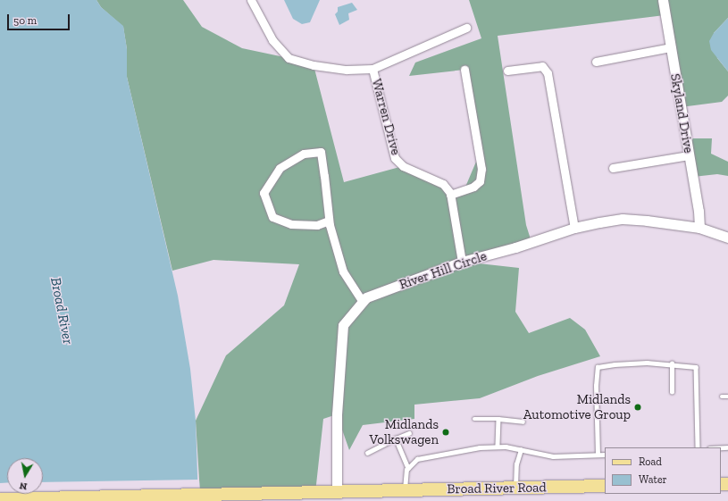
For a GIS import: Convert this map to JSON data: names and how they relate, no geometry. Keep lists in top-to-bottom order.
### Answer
{
  "streets": {
    "main road": ["Broad River Road"],
    "street": ["Skyland Drive", "Warren Drive", "River Hill Circle"]
  },
  "crossings": [
    ["Skyland Drive", "River Hill Circle"],
    ["River Hill Circle", "Broad River Road"]
  ],
  "water": ["Broad River"],
  "places": ["Midlands Automotive Group", "Midlands Volkswagen"],
  "legend": ["Road", "Water"],
  "scale_bar": "50 m",
  "north": "bottom"
}
